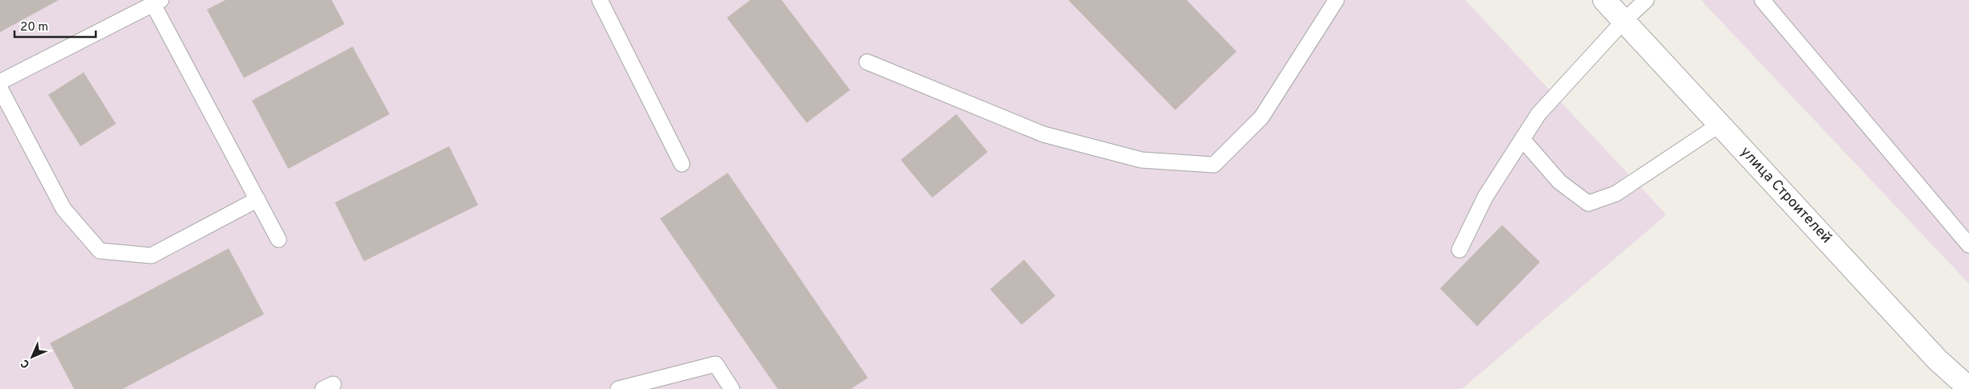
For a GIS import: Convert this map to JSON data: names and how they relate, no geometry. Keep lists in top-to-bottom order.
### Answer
{
  "streets": {
    "street": ["улица Строителей"]
  },
  "scale_bar": "20 m",
  "north": "bottom left"
}
